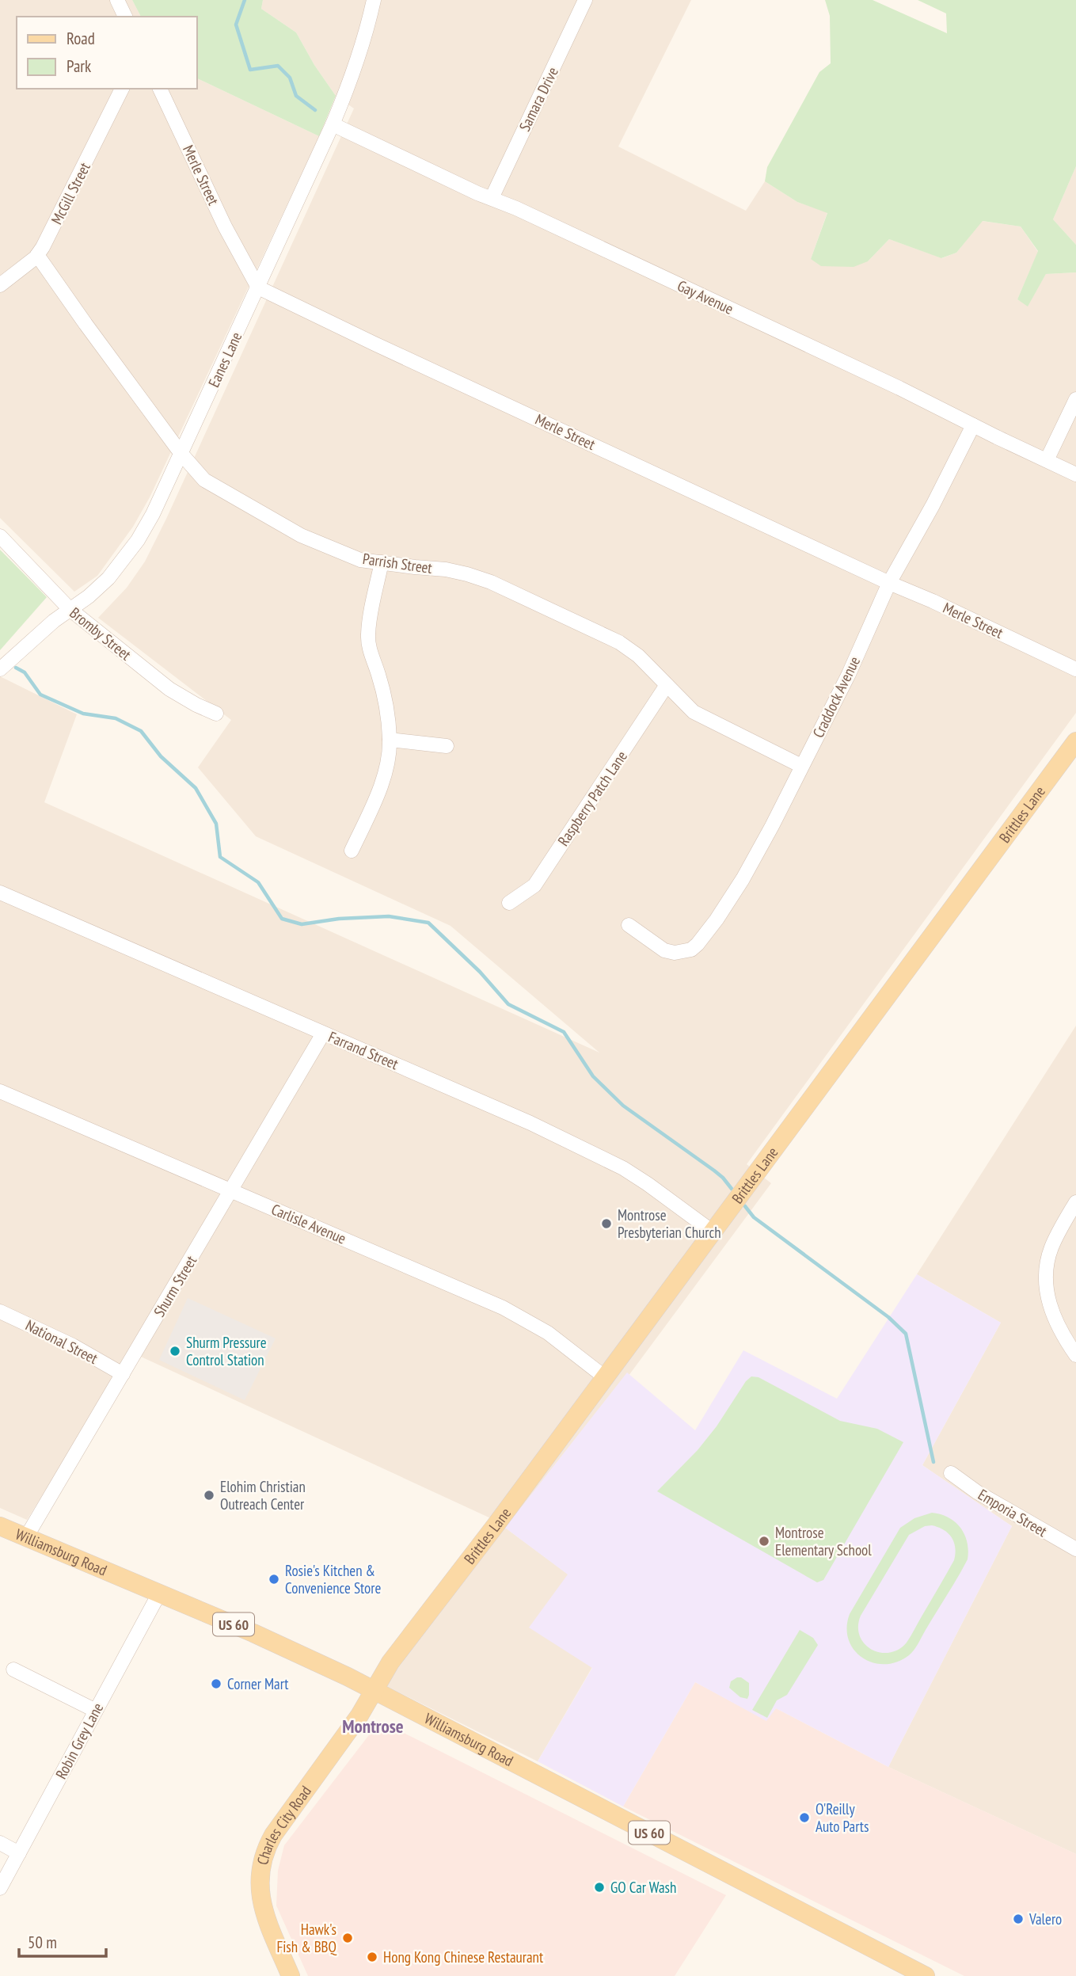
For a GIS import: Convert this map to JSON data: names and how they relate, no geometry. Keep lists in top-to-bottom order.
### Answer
{
  "streets": {
    "main road": [
      "Brittles Lane",
      "Williamsburg Road",
      "US 60",
      "Charles City Road"
    ],
    "street": [
      "Samara Drive",
      "Merle Street",
      "McGill Street",
      "Gay Avenue",
      "Eanes Lane",
      "Parrish Street",
      "Bromby Street",
      "Craddock Avenue",
      "Raspberry Patch Lane",
      "Farrand Street",
      "Carlisle Avenue",
      "Shurm Street",
      "National Street",
      "Emporia Street",
      "Robin Grey Lane"
    ]
  },
  "crossings": [
    ["Samara Drive", "Gay Avenue"],
    ["Merle Street", "Eanes Lane"],
    ["Merle Street", "Craddock Avenue"],
    ["McGill Street", "Parrish Street"],
    ["Gay Avenue", "Eanes Lane"],
    ["Gay Avenue", "Craddock Avenue"],
    ["Eanes Lane", "Parrish Street"],
    ["Eanes Lane", "Bromby Street"],
    ["Parrish Street", "Craddock Avenue"],
    ["Parrish Street", "Raspberry Patch Lane"],
    ["Brittles Lane", "Farrand Street"],
    ["Brittles Lane", "Carlisle Avenue"],
    ["Brittles Lane", "Williamsburg Road"],
    ["Brittles Lane", "Charles City Road"],
    ["Farrand Street", "Shurm Street"],
    ["Carlisle Avenue", "Shurm Street"],
    ["Shurm Street", "National Street"],
    ["Shurm Street", "Williamsburg Road"],
    ["Williamsburg Road", "Robin Grey Lane"],
    ["Williamsburg Road", "Charles City Road"]
  ],
  "districts": ["Montrose"],
  "places": [
    "Montrose Presbyterian Church",
    "Shurm Pressure Control Station",
    "Elohim Christian Outreach Center",
    "Montrose Elementary School",
    "Rosie's Kitchen & Convenience Store",
    "Corner Mart",
    "O'Reilly Auto Parts",
    "GO Car Wash",
    "Valero",
    "Hawk's Fish & BBQ",
    "Hong Kong Chinese Restaurant"
  ],
  "legend": ["Road", "Park"],
  "scale_bar": "50 m"
}
